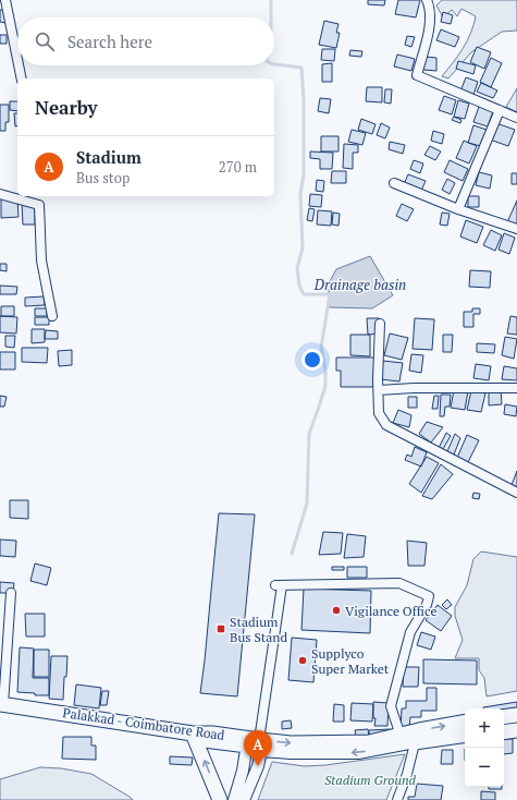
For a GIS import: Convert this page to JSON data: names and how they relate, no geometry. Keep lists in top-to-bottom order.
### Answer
{
  "streets": {
    "main road": ["Palakkad - Coimbatore Road"]
  },
  "one_way": ["Palakkad - Coimbatore Road"],
  "water": ["Drainage basin"],
  "parks": ["Stadium Ground"],
  "places": {
    "other": ["Vigilance Office", "Supplyco Super Market"],
    "transit": ["Stadium Bus Stand"]
  },
  "page": {
    "search": "Search here",
    "heading": "Nearby",
    "list": [
      {
        "mark": "A",
        "name": "Stadium",
        "note": "Bus stop",
        "value": "270 m"
      }
    ],
    "map_buttons": ["+", "−"],
    "pins": "A"
  }
}
